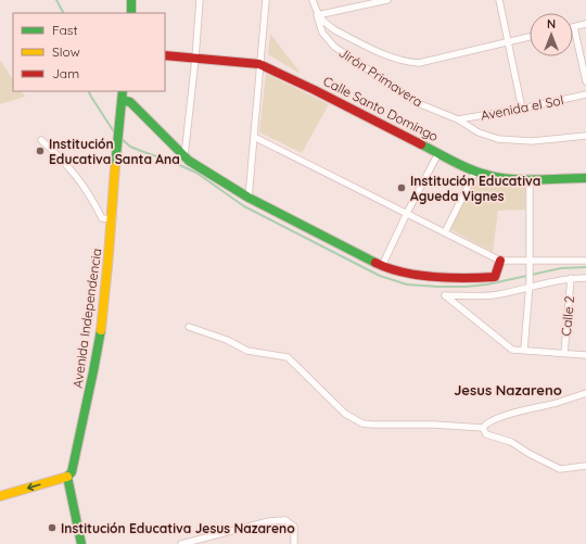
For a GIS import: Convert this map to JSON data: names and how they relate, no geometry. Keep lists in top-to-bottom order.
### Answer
{
  "streets": {
    "street": [
      "Jirón Primavera",
      "Avenida el Sol",
      "Calle Santo Domingo",
      "Calle 2",
      "Avenida Independencia"
    ]
  },
  "crossings": [
    ["Jirón Primavera", "Avenida el Sol"]
  ],
  "districts": ["Jesus Nazareno"],
  "places": ["Institución Educativa Santa Ana", "Institución Educativa Agueda Vignes", "Institución Educativa Jesus Nazareno"],
  "legend": ["Fast", "Slow", "Jam"],
  "north": "top"
}
